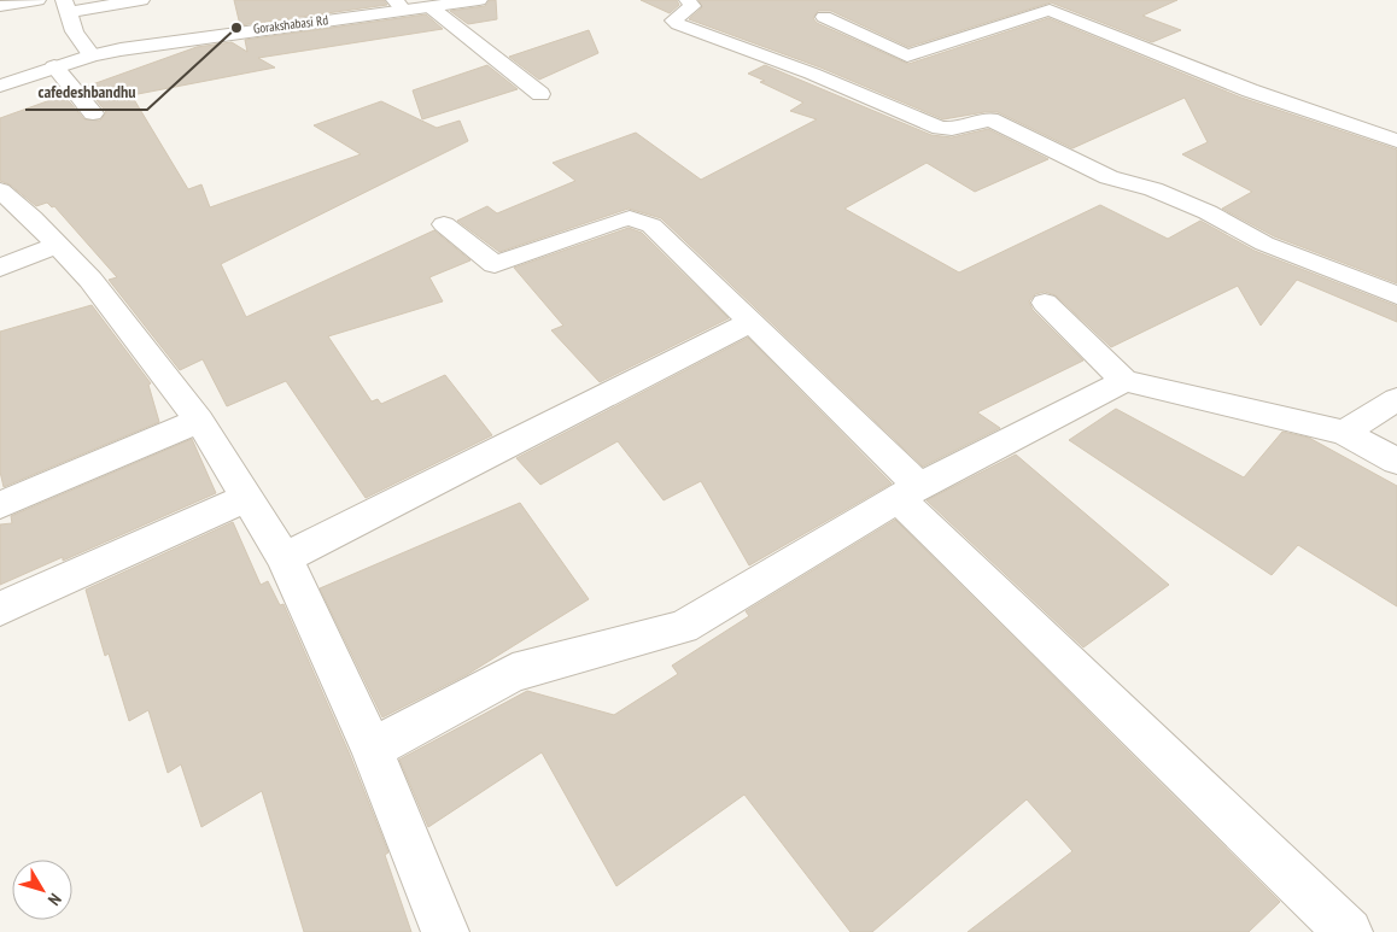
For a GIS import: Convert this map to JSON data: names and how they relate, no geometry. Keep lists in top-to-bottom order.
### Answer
{
  "streets": {
    "street": ["Gorakshabasi Rd"]
  },
  "places": ["cafedeshbandhu"],
  "north": "bottom right"
}
